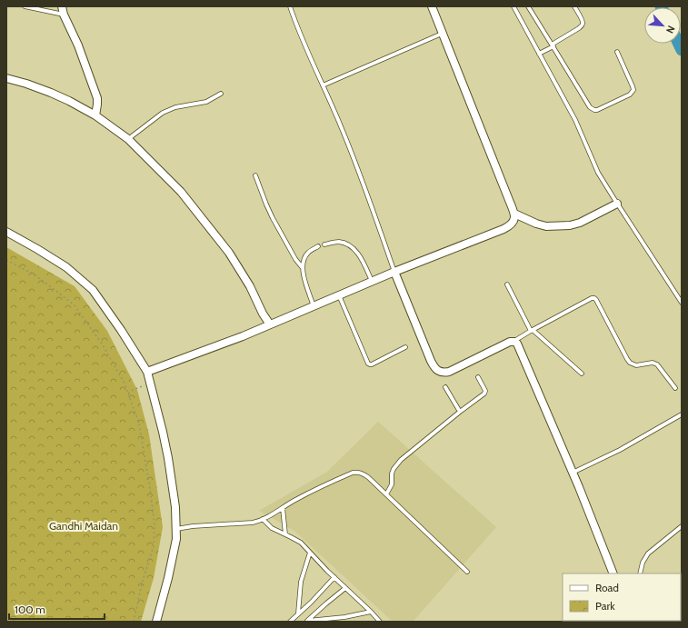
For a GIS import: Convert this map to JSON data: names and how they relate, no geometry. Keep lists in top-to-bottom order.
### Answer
{
  "parks": ["Gandhi Maidan"],
  "legend": ["Road", "Park"],
  "scale_bar": "100 m",
  "north": "bottom right"
}
